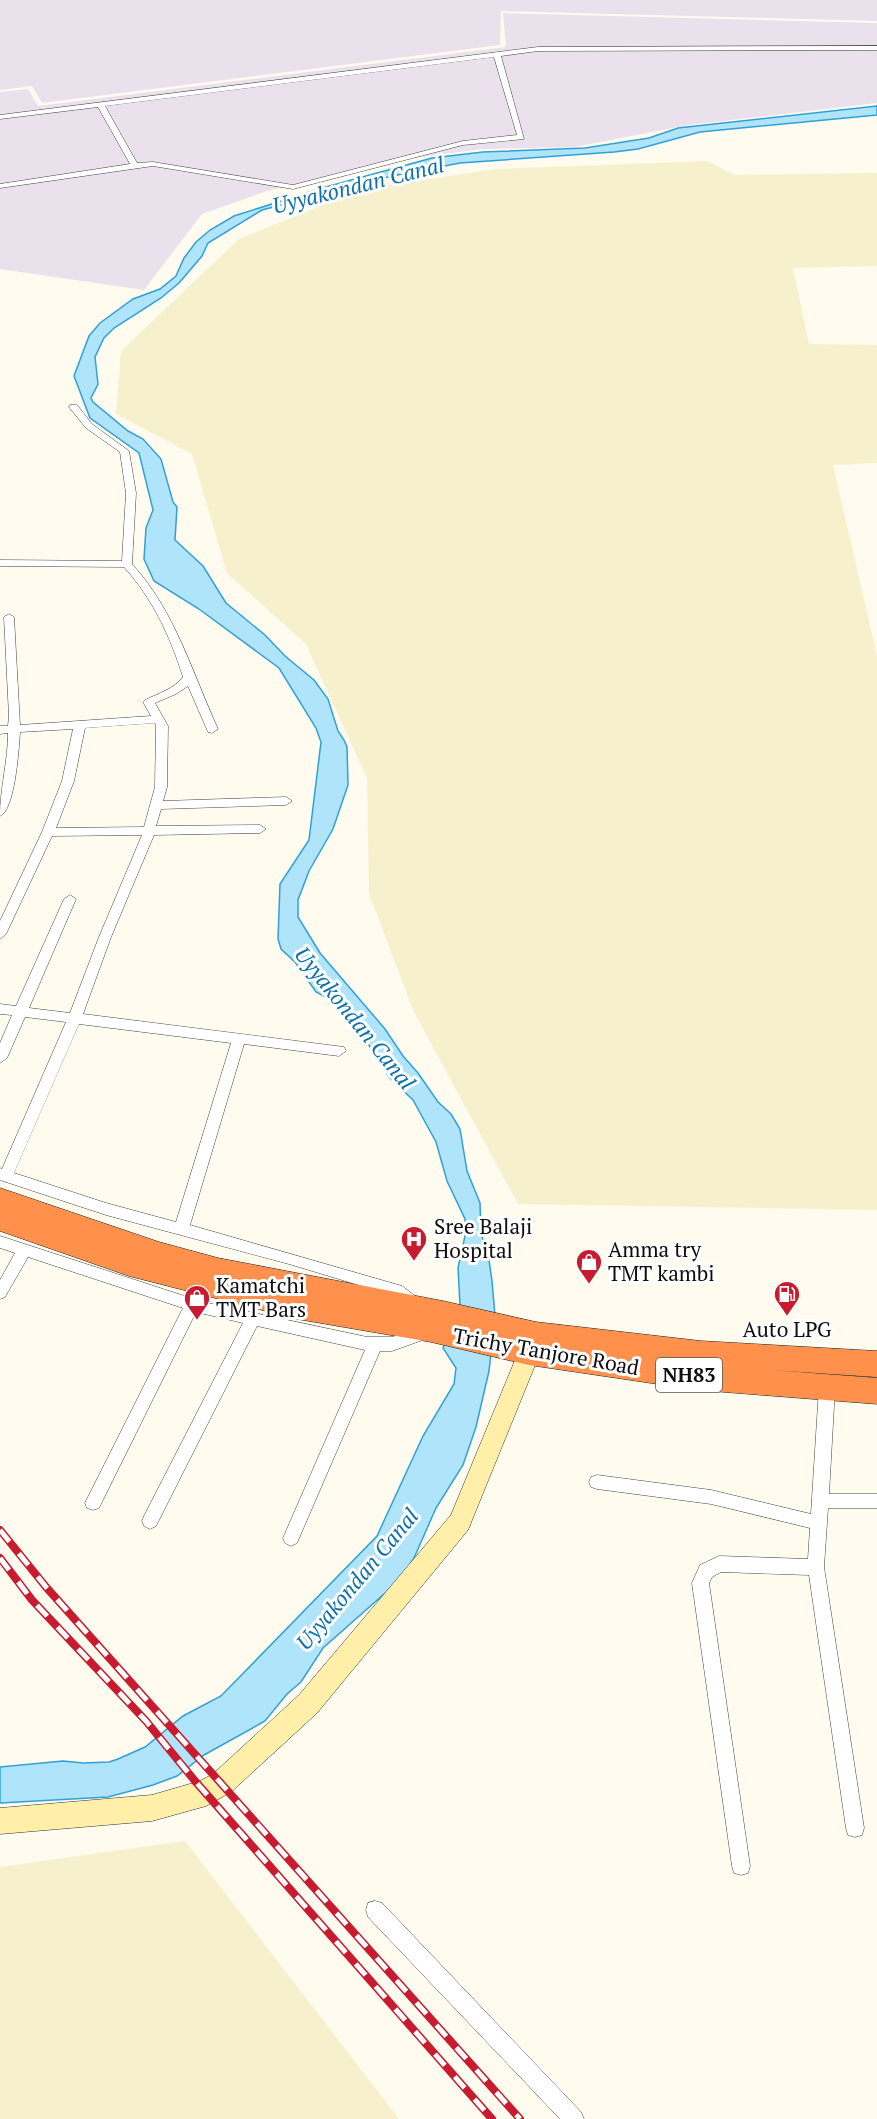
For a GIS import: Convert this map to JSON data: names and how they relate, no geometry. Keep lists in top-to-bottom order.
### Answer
{
  "streets": {
    "highway": ["Trichy Tanjore Road", "NH83"]
  },
  "crossings": [
    ["Trichy Tanjore Road", "NH83"]
  ],
  "water": ["Uyyakondan Canal"],
  "places": {
    "hospital": ["Sree Balaji Hospital"],
    "shop": ["Amma try TMT kambi", "Kamatchi TMT Bars"],
    "fuel station": ["Auto LPG"]
  }
}
